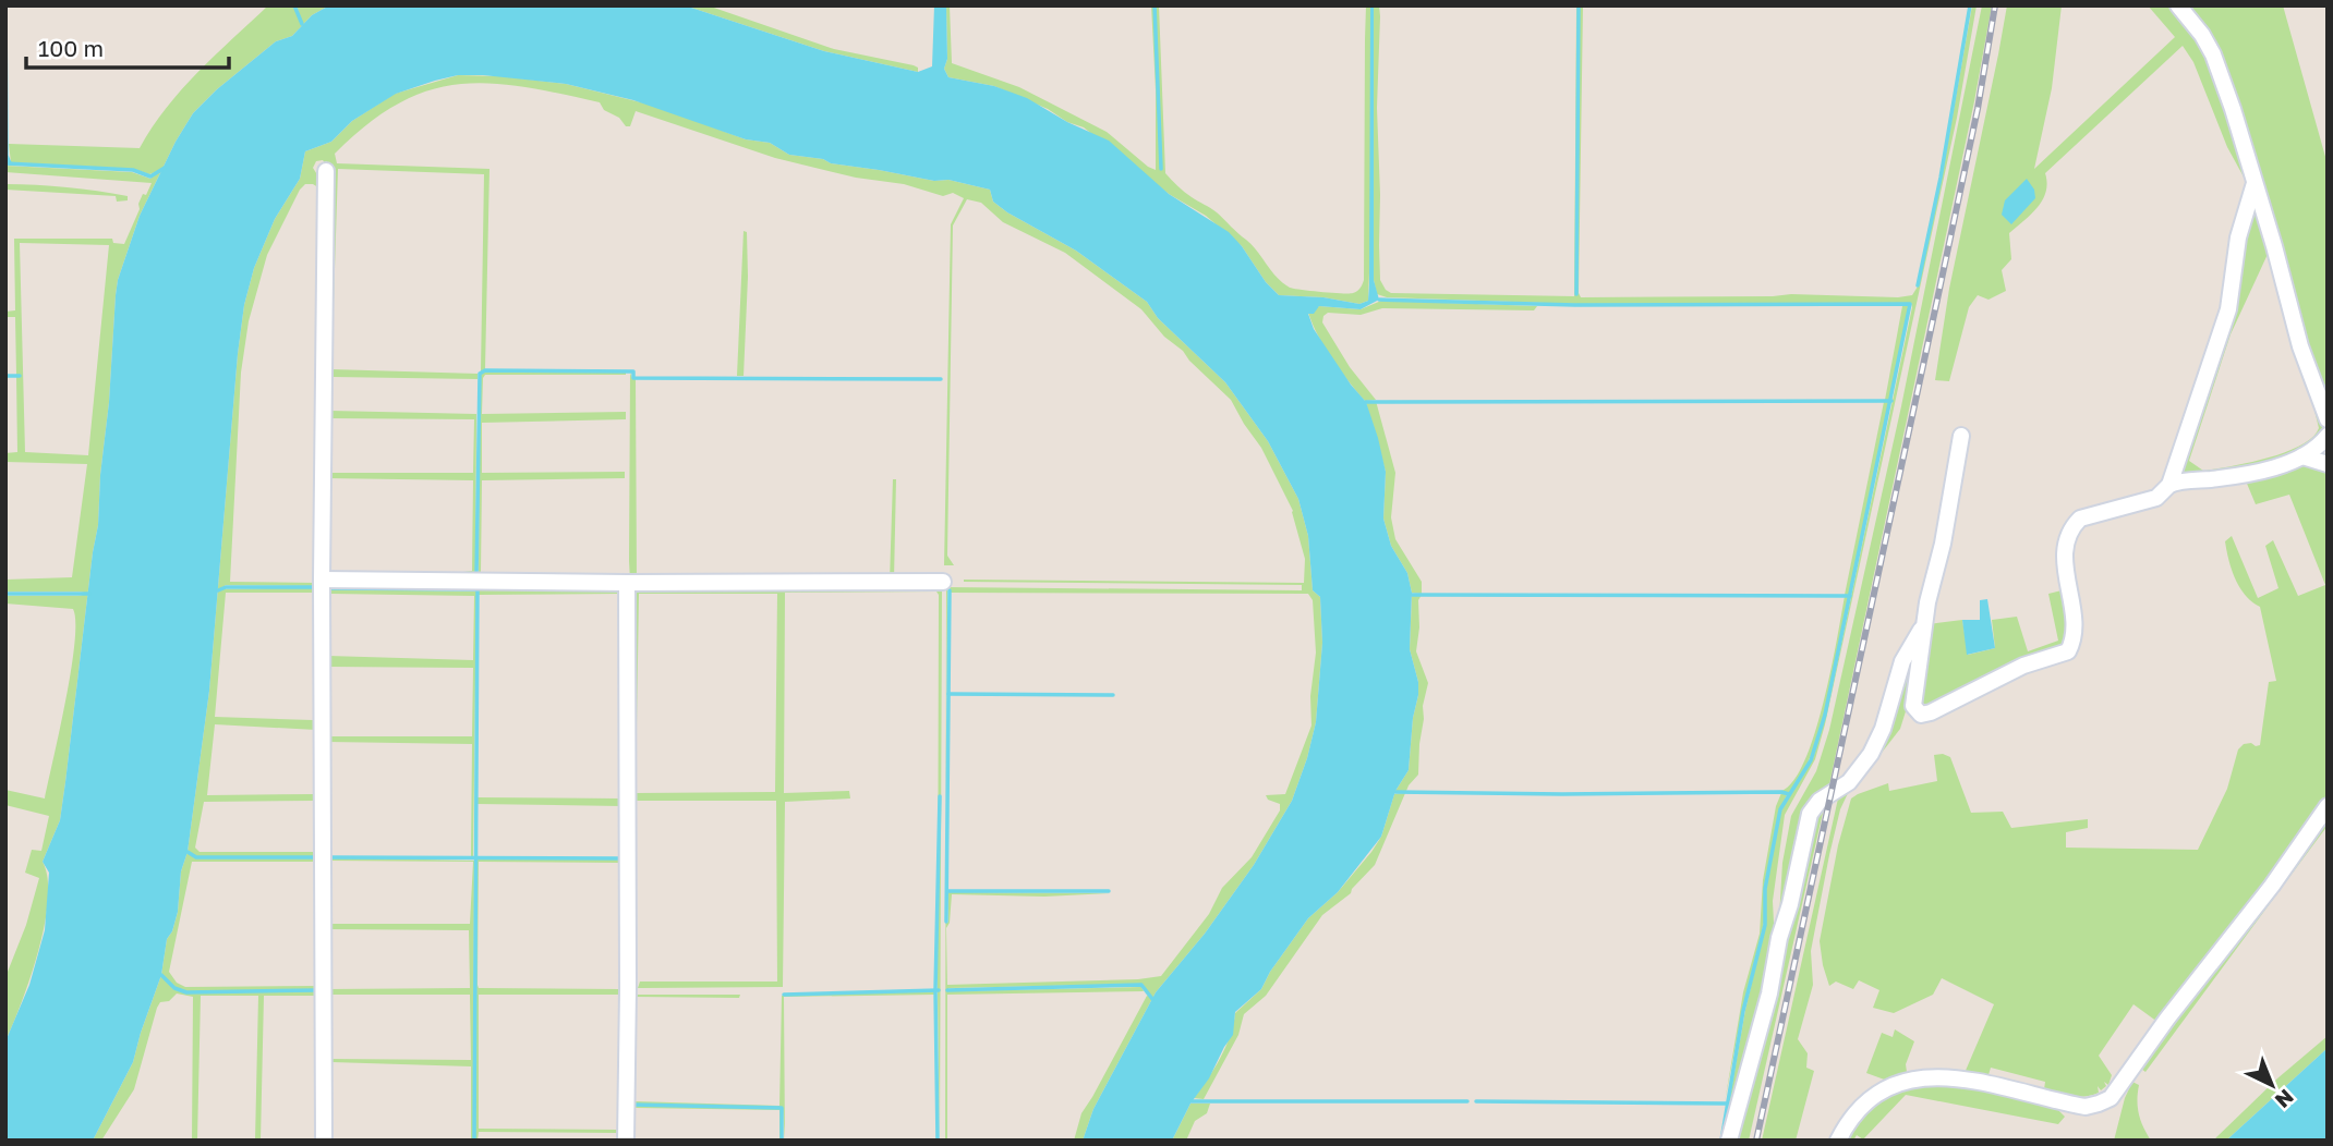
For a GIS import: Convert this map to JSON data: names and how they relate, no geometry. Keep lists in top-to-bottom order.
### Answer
{
  "scale_bar": "100 m",
  "north": "bottom right"
}
